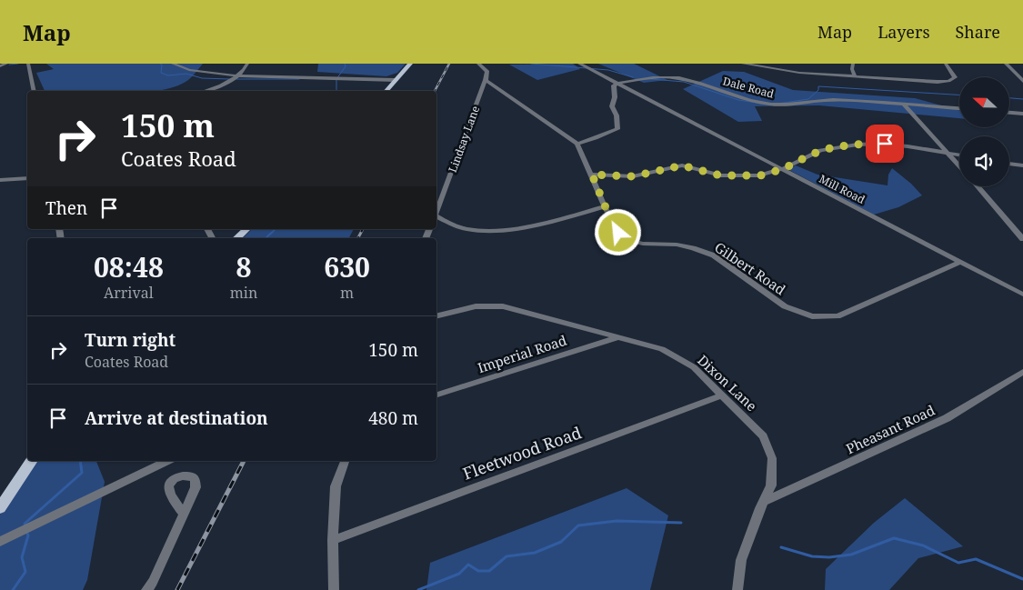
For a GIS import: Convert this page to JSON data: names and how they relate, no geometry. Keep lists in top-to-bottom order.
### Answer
{
  "streets": {
    "street": [
      "Dale Road",
      "Lindsay Lane",
      "Mill Road",
      "Gilbert Road",
      "Imperial Road",
      "Dixon Lane",
      "Pheasant Road",
      "Fleetwood Road"
    ]
  },
  "crossings": [
    ["Dale Road", "Mill Road"],
    ["Mill Road", "Gilbert Road"],
    ["Imperial Road", "Dixon Lane"],
    ["Dixon Lane", "Pheasant Road"],
    ["Dixon Lane", "Fleetwood Road"]
  ],
  "north": "left",
  "page": {
    "header": "Map",
    "nav": ["Map", "Layers", "Share"],
    "turn": ["150 m", "Coates Road"],
    "then": "Then",
    "eta": [
      "08:48",
      "Arrival",
      "8",
      "min",
      "630",
      "m"
    ],
    "list": [
      {
        "name": "Turn right",
        "note": "Coates Road",
        "value": "150 m"
      },
      {
        "name": "Arrive at destination",
        "value": "480 m"
      }
    ]
  }
}
